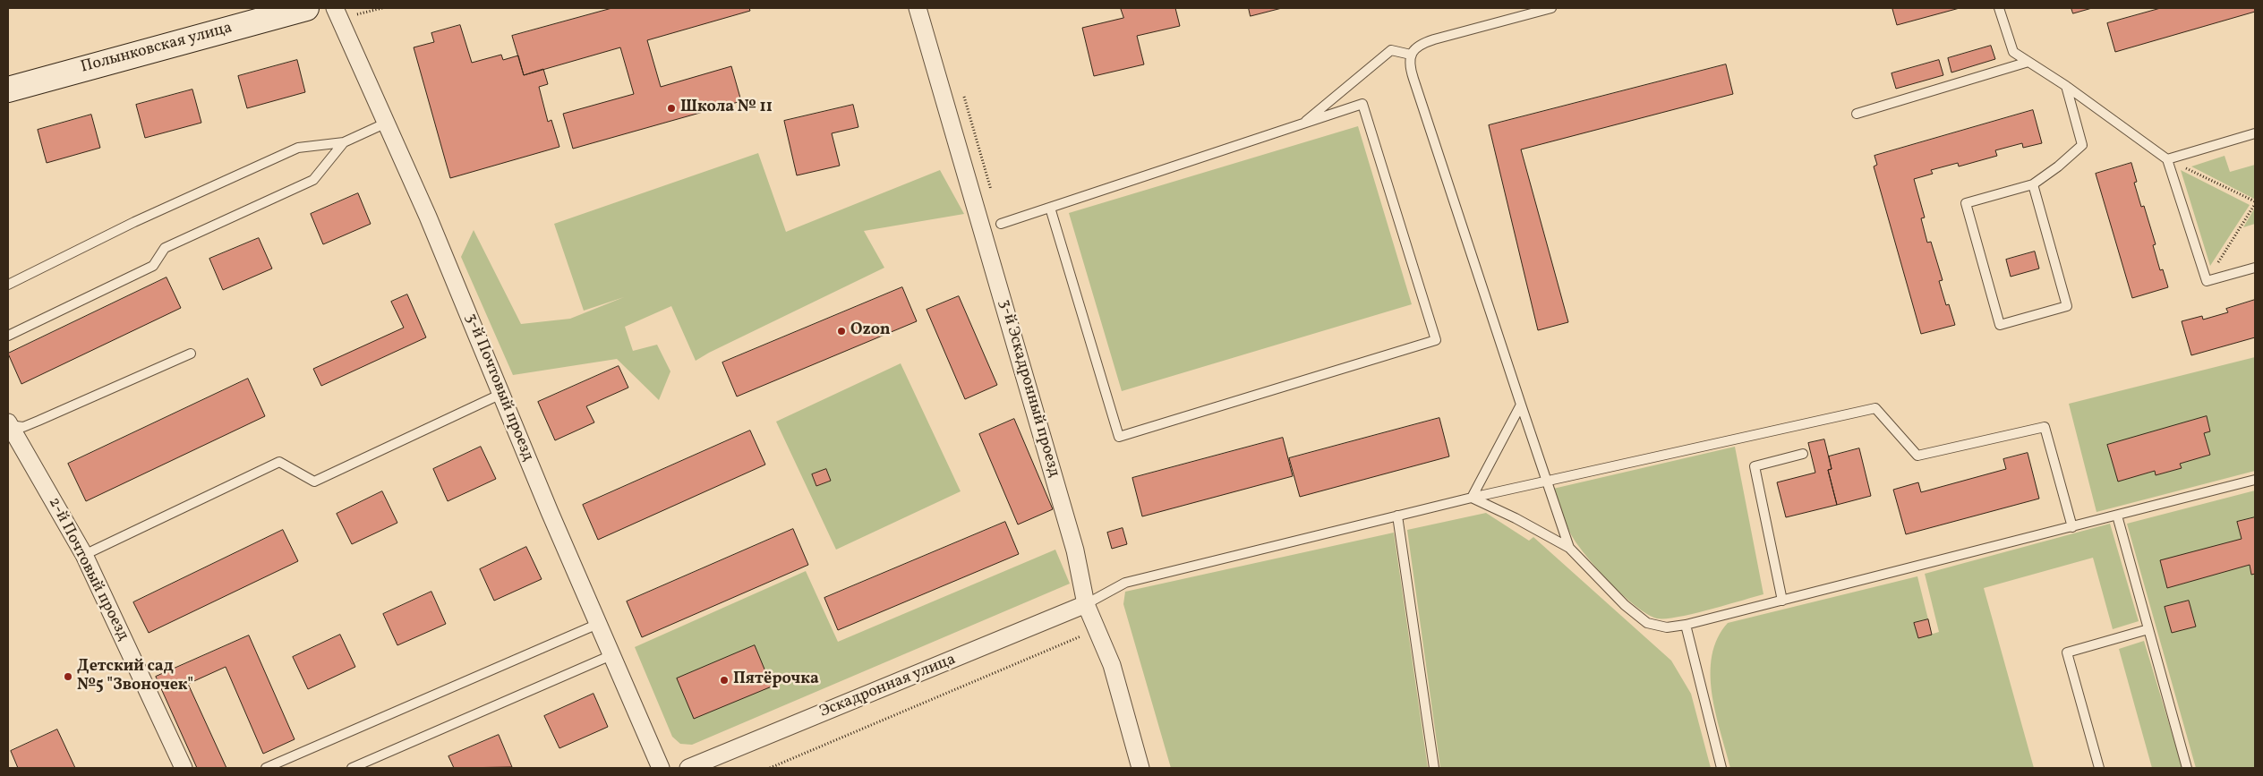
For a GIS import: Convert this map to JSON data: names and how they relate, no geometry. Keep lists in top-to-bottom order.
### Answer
{
  "streets": {
    "street": [
      "Полынковская улица",
      "3-й Почтовый проезд",
      "3-й Эскадронный проезд",
      "2-й Почтовый проезд",
      "Эскадронная улица"
    ]
  },
  "crossings": [
    ["3-й Эскадронный проезд", "Эскадронная улица"]
  ],
  "places": [
    "Школа № 11",
    "Ozon",
    "Детский сад №5 \"Звоночек\"",
    "Пятёрочка"
  ]
}
